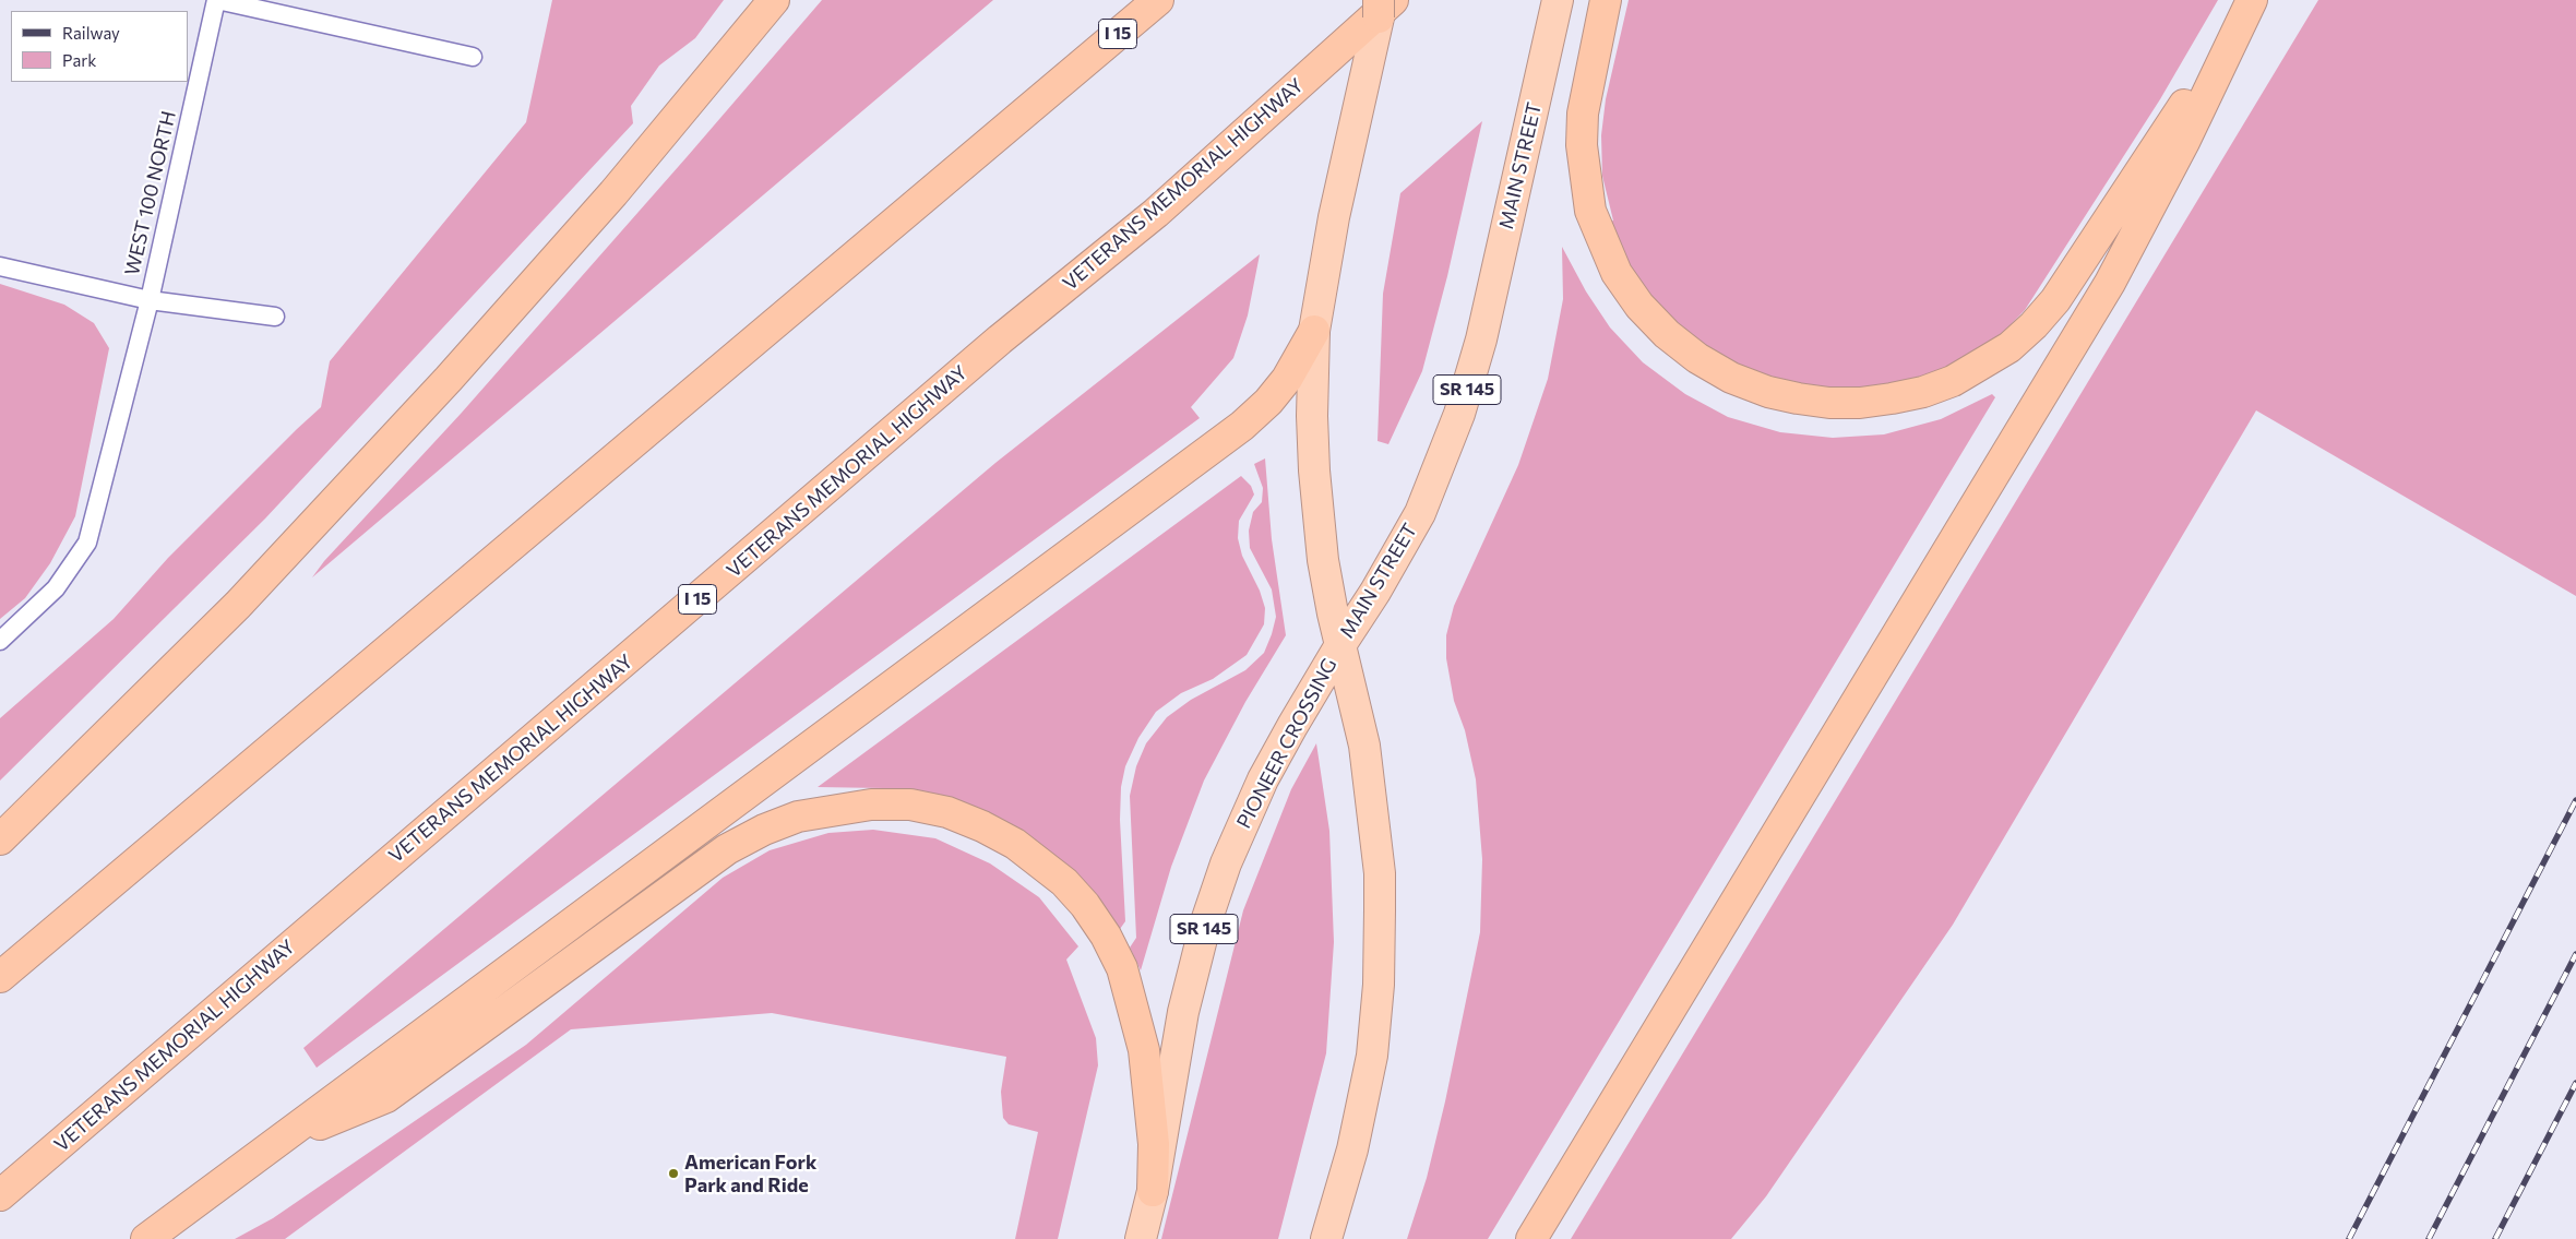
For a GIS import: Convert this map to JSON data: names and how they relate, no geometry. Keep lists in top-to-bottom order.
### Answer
{
  "streets": {
    "highway": [
      "I 15",
      "MAIN STREET",
      "VETERANS MEMORIAL HIGHWAY",
      "SR 145",
      "PIONEER CROSSING"
    ],
    "lane": ["WEST 100 NORTH"]
  },
  "crossings": [
    ["MAIN STREET", "VETERANS MEMORIAL HIGHWAY"],
    ["MAIN STREET", "PIONEER CROSSING"]
  ],
  "places": ["American Fork Park and Ride"],
  "legend": ["Railway", "Park"]
}
